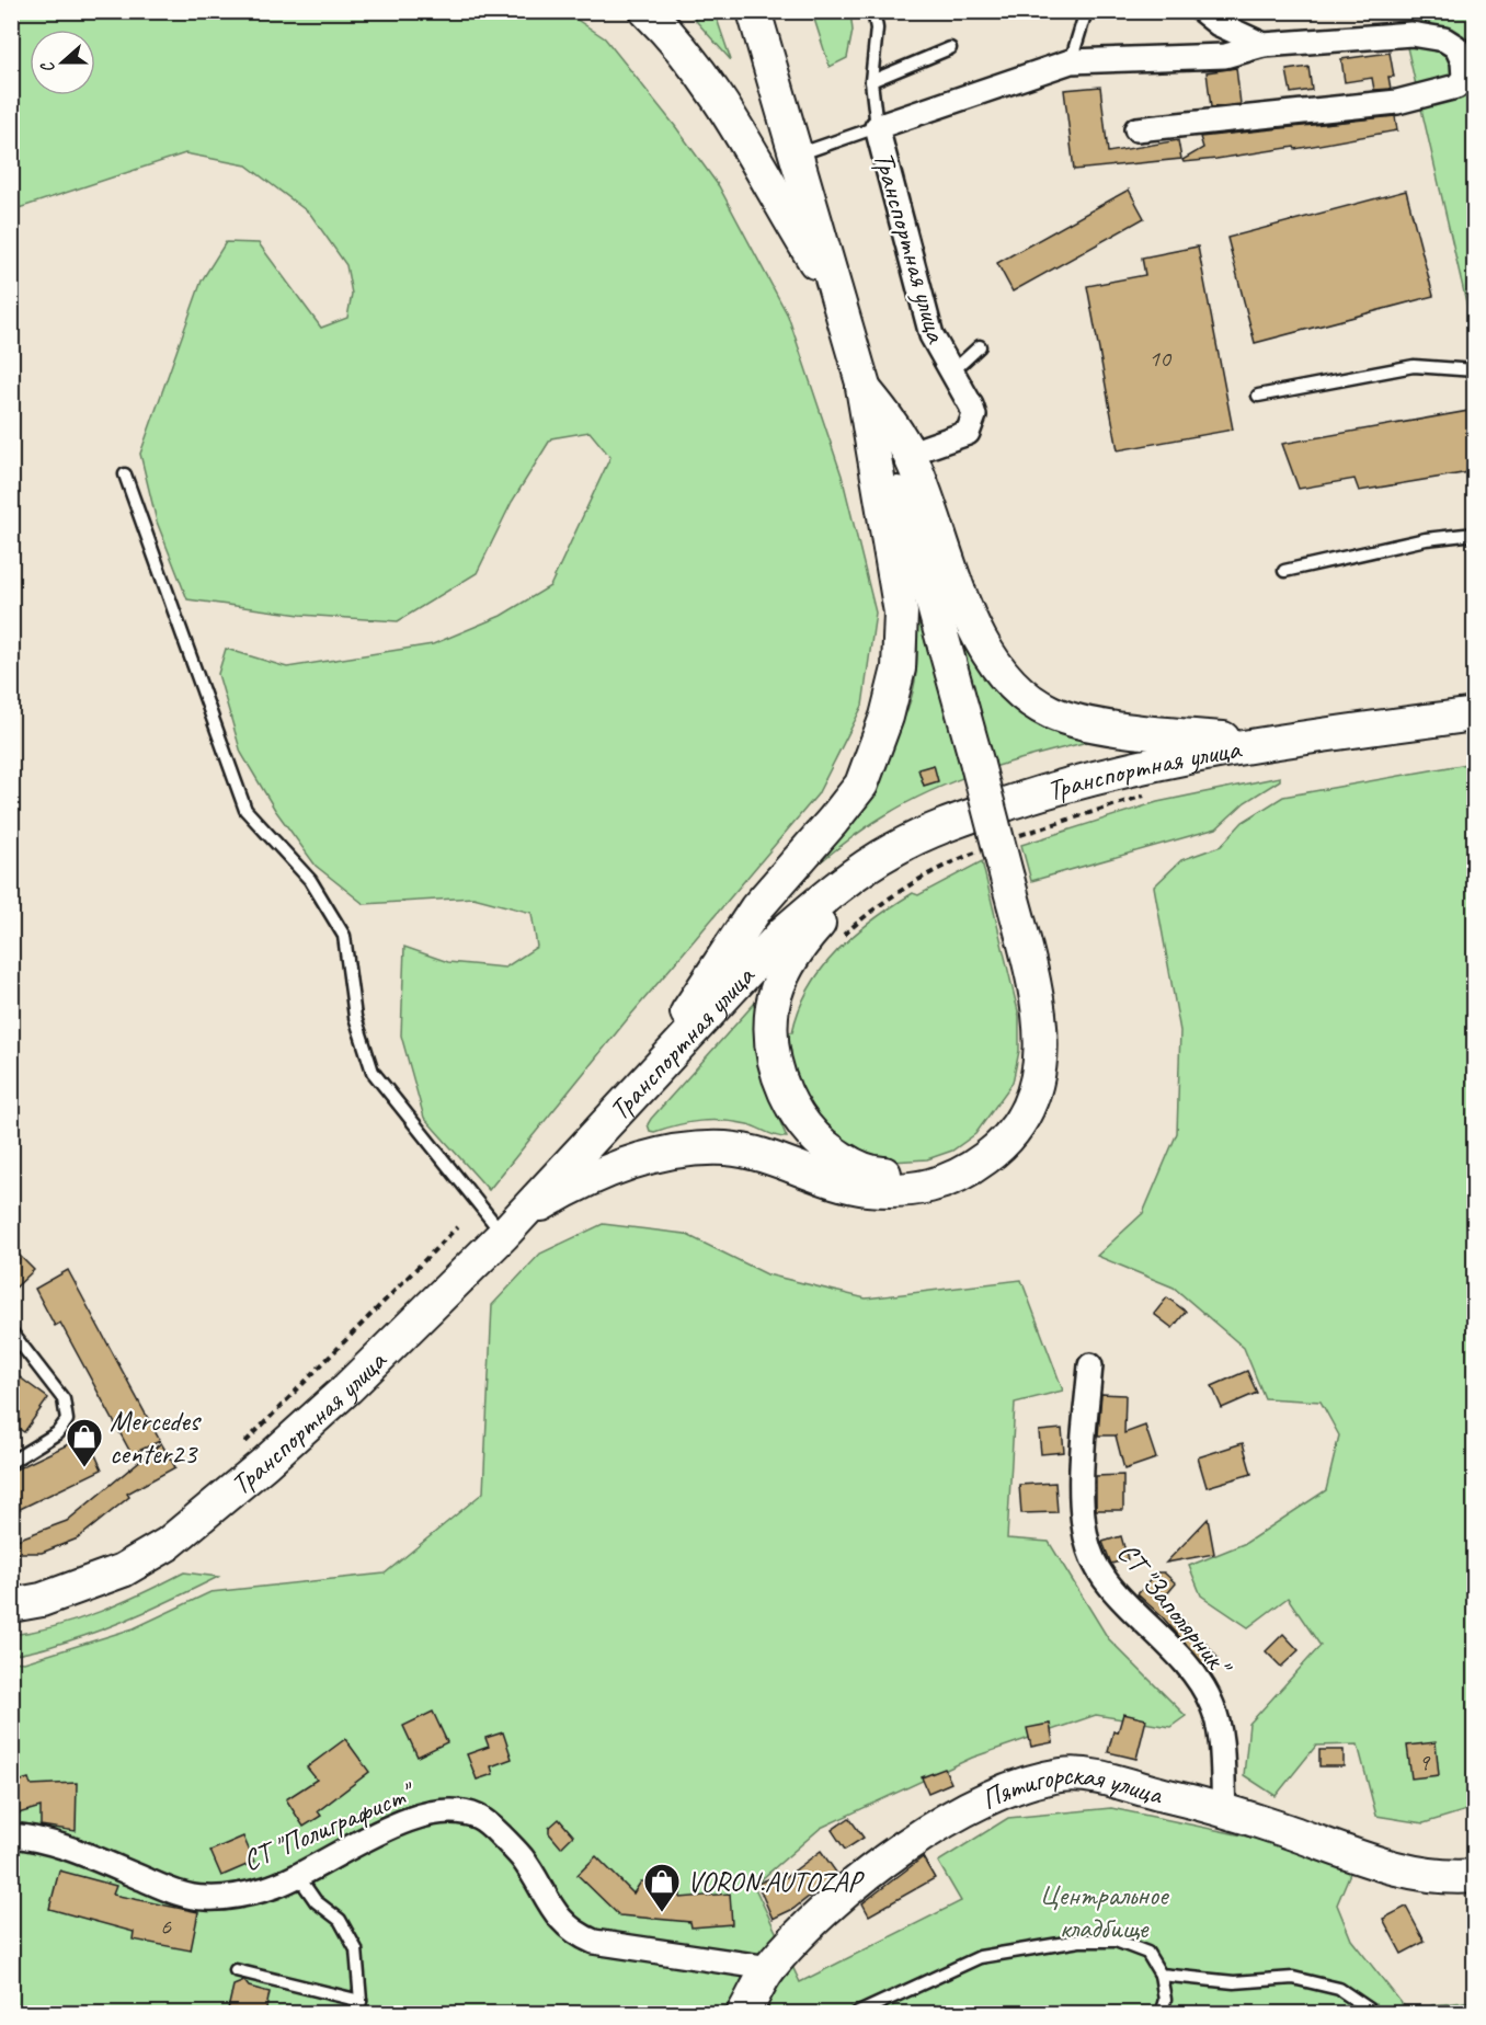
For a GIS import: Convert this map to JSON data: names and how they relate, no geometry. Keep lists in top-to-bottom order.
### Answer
{
  "streets": {
    "main road": ["Транспортная улица", "Пятигорская улица"],
    "street": ["СТ \"Заполярник\"", "СТ \"Полиграфист\""]
  },
  "crossings": [
    ["СТ \"Заполярник\"", "Пятигорская улица"],
    ["Пятигорская улица", "СТ \"Полиграфист\""]
  ],
  "parks": ["Центральное кладбище"],
  "places": {
    "shop": ["Mercedes center23", "VORON.AUTOZAP"]
  },
  "house_numbers": ["10", "9", "6"],
  "north": "left"
}
